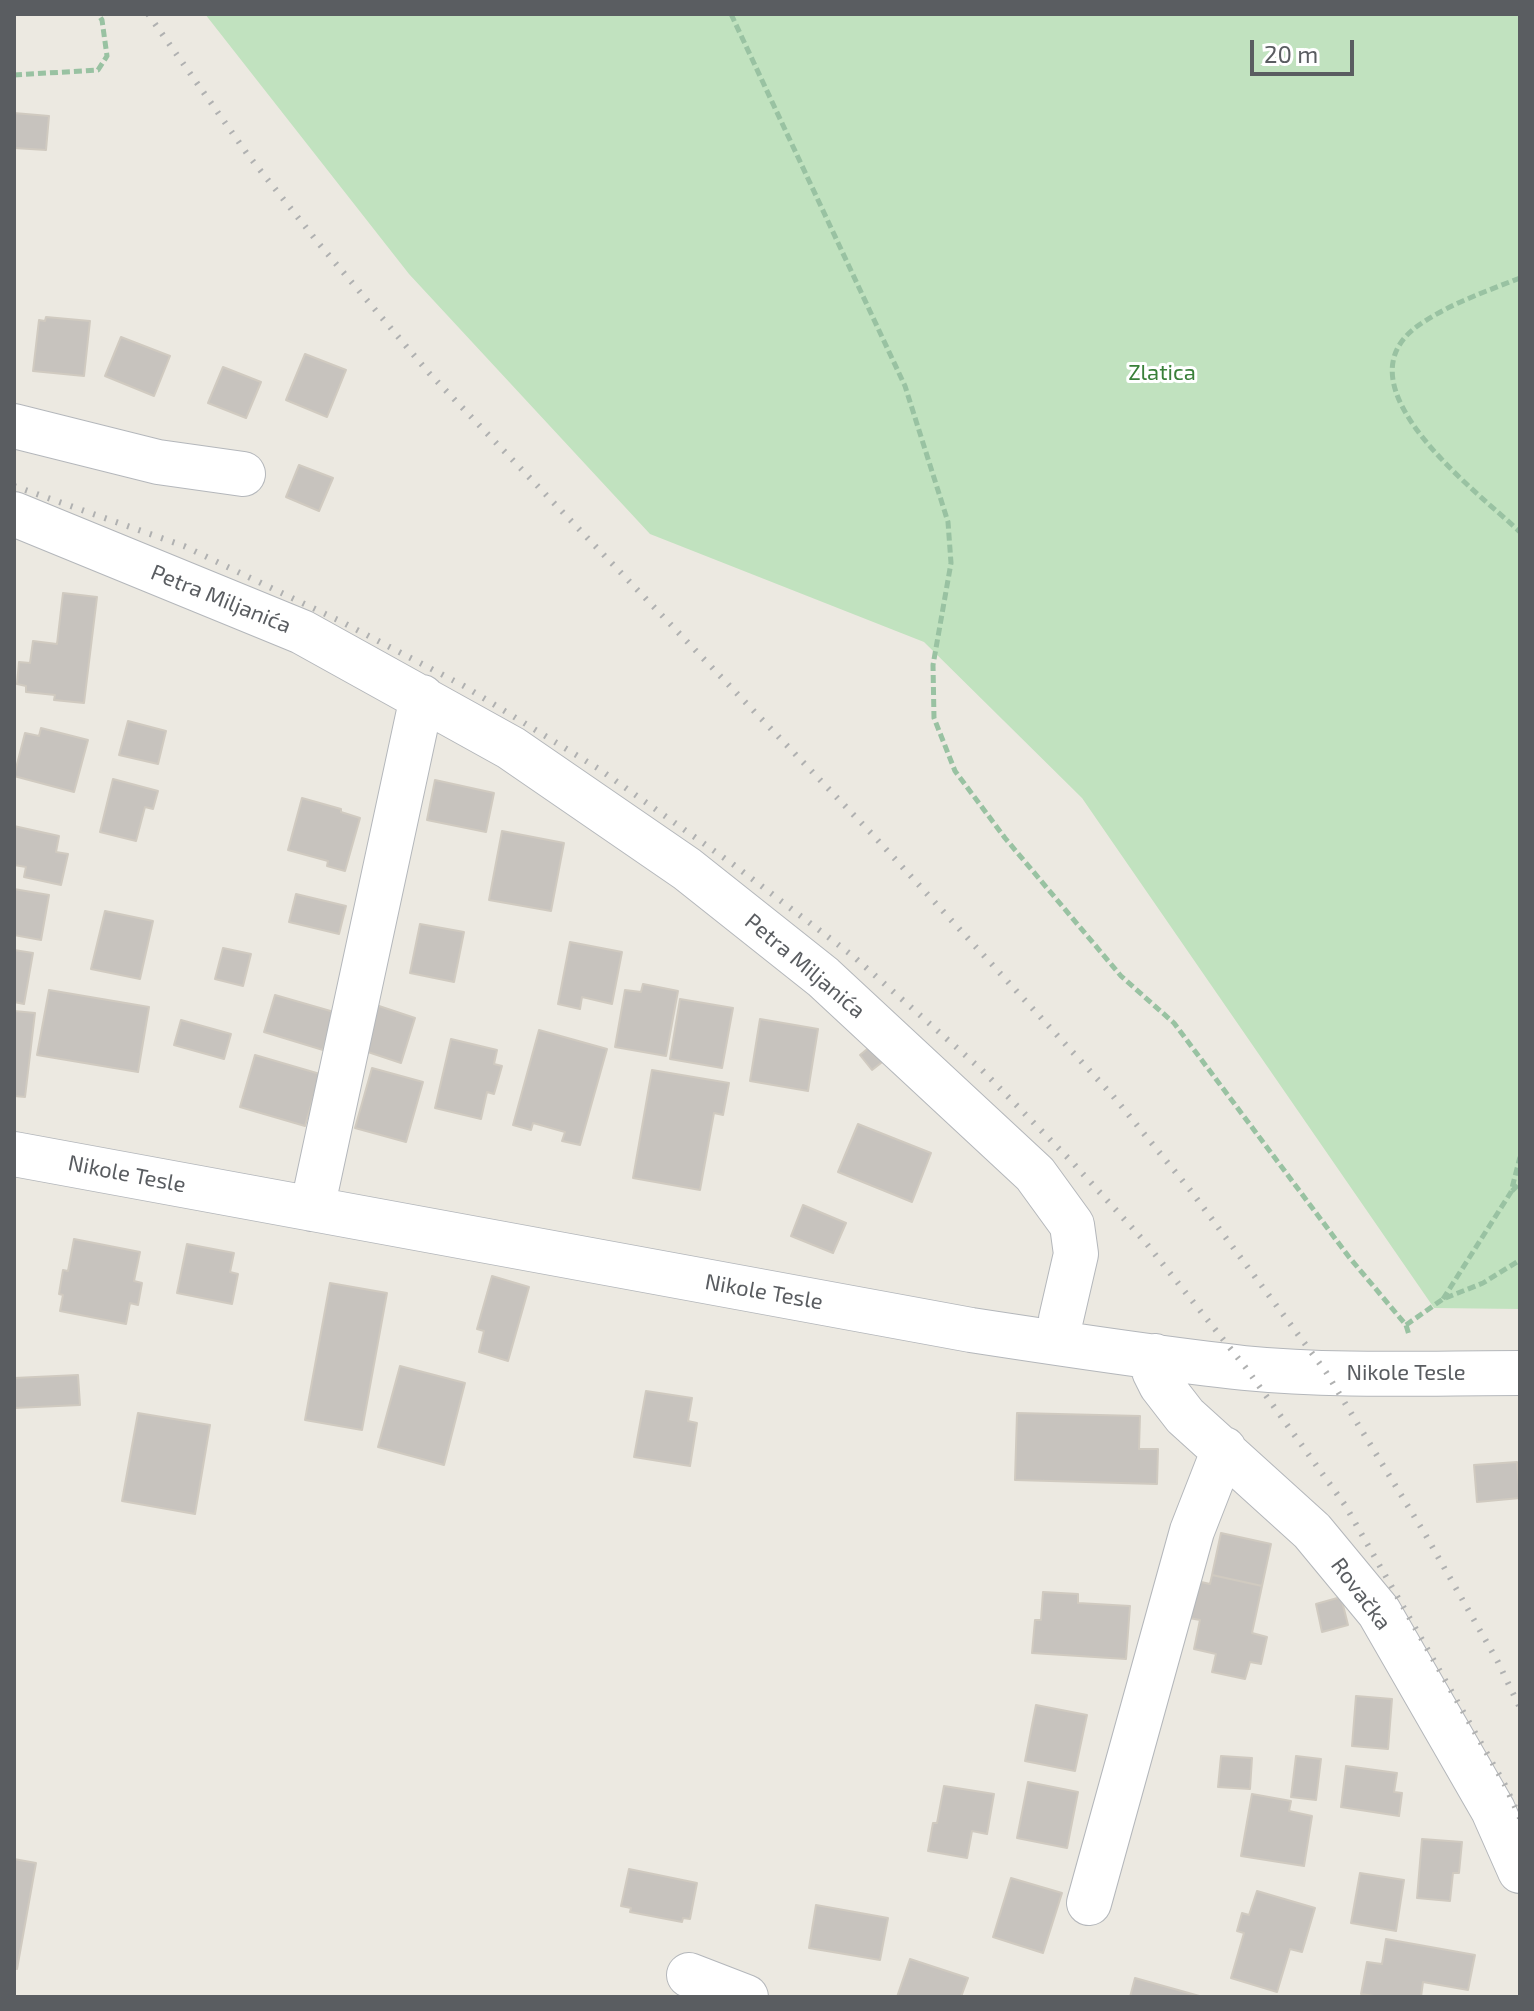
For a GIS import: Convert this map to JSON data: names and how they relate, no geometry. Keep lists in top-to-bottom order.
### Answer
{
  "streets": {
    "street": ["Petra Miljanića", "Nikole Tesle", "Rovačka"]
  },
  "crossings": [
    ["Nikole Tesle", "Rovačka"]
  ],
  "parks": ["Zlatica"],
  "scale_bar": "20 m"
}
